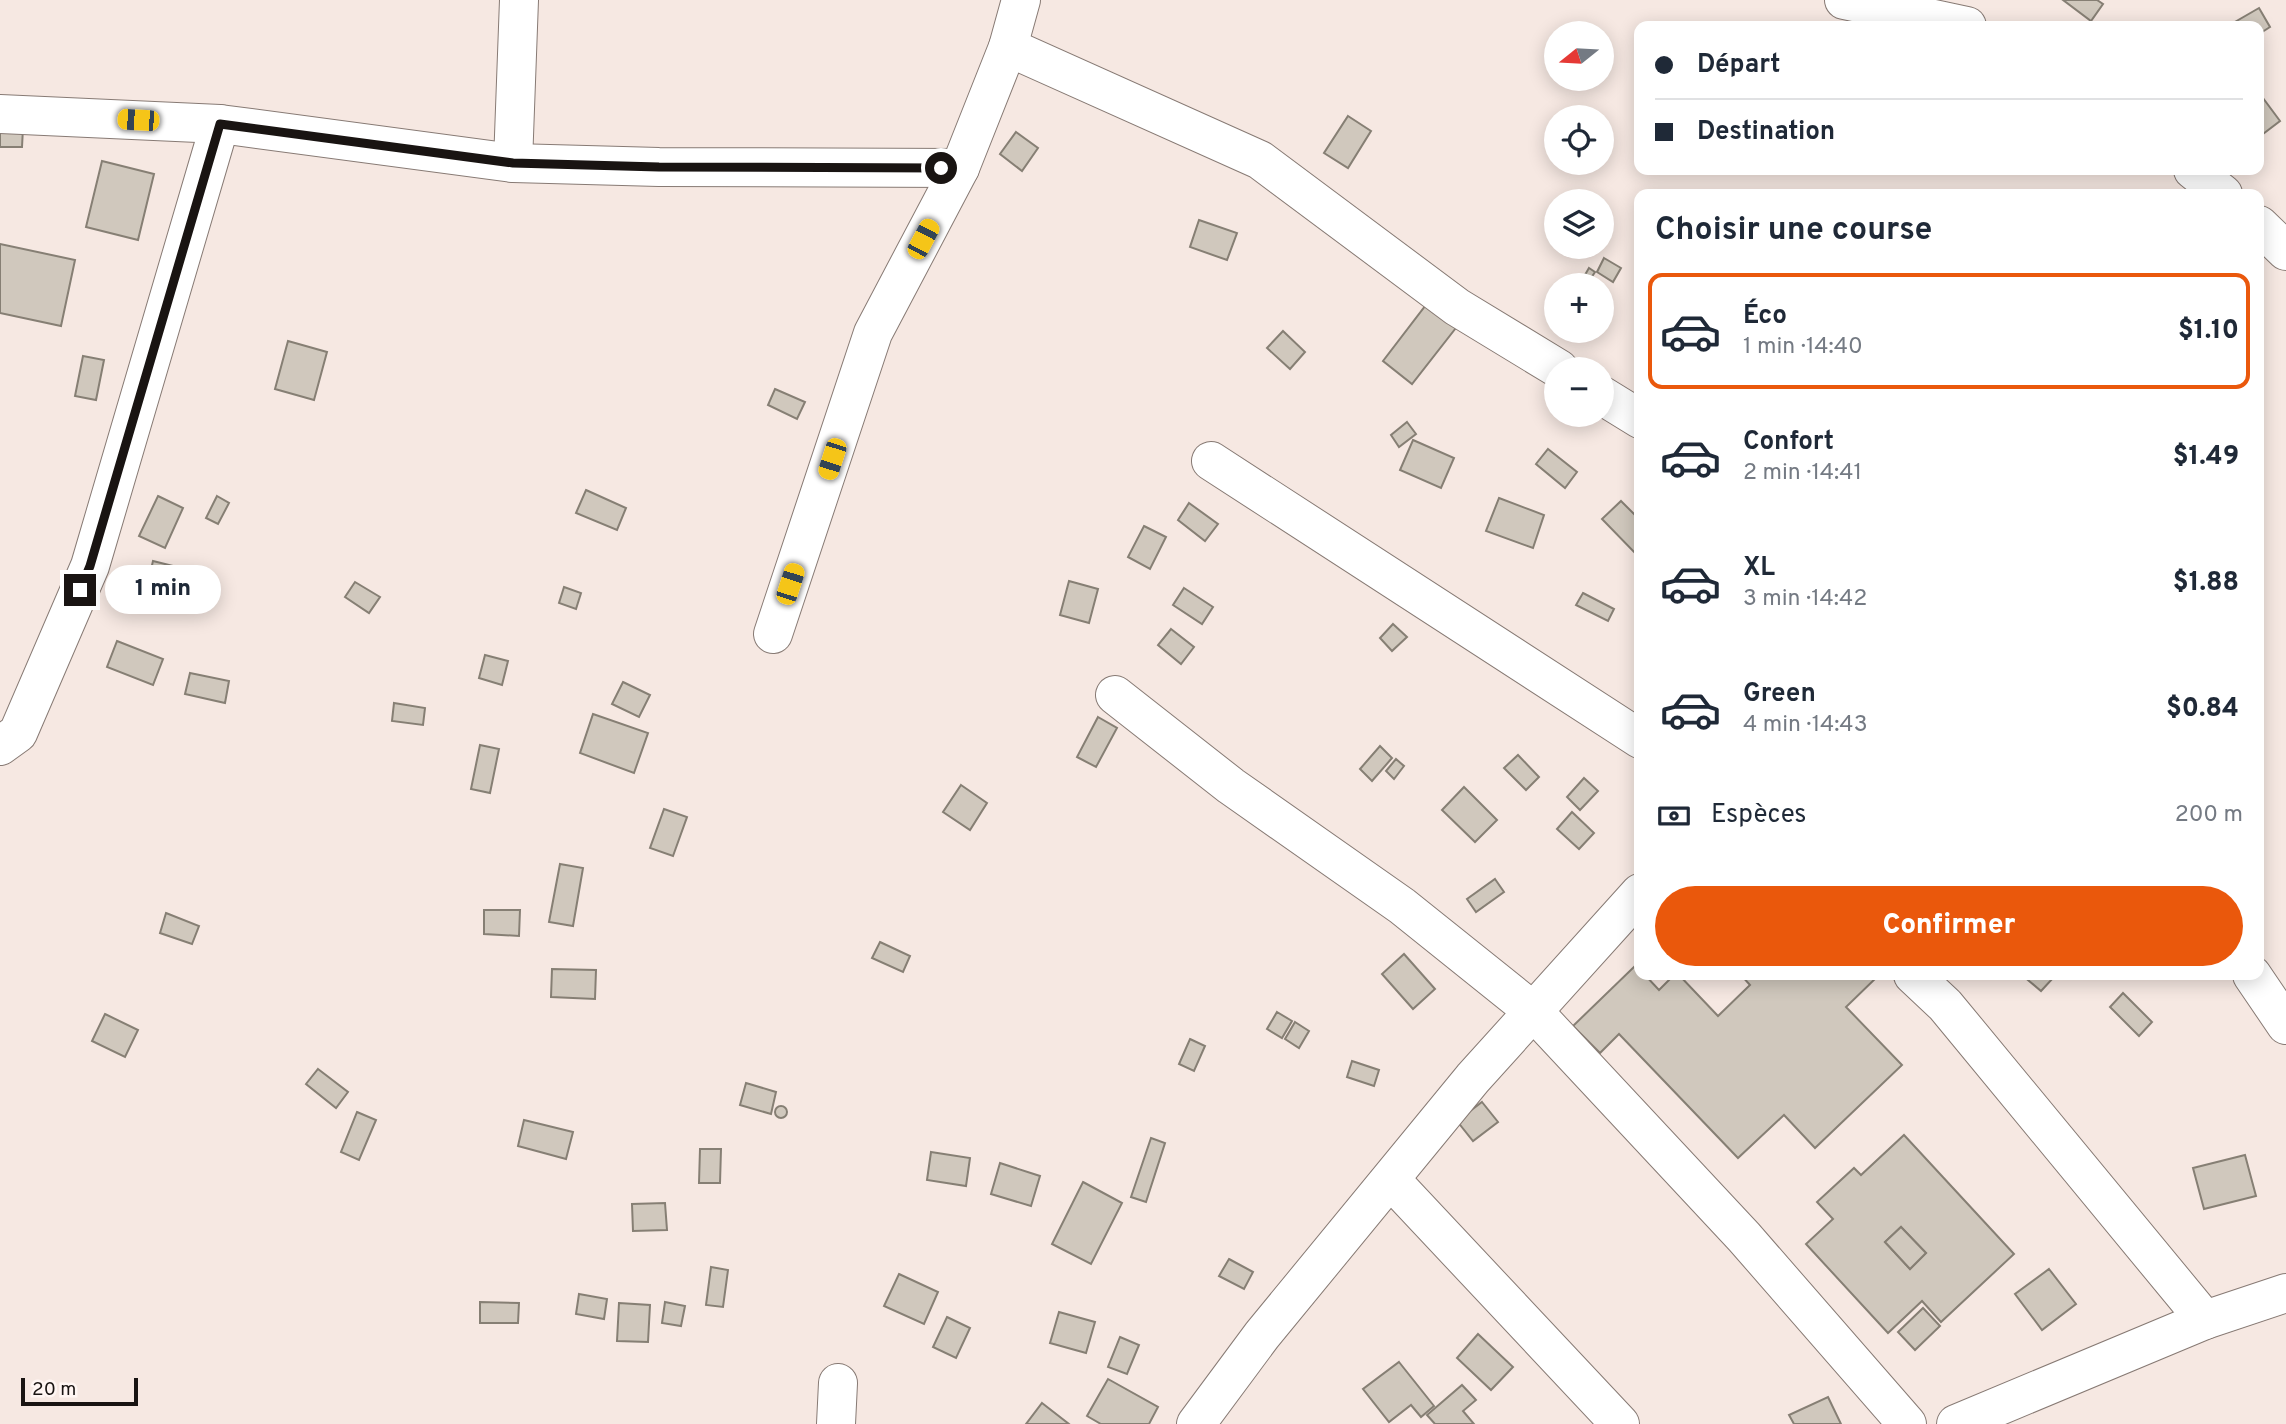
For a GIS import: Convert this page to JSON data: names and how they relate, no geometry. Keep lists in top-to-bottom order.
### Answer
{
  "scale_bar": "20 m",
  "north": "left",
  "page": {
    "map_buttons": ["+", "−"],
    "banner": ["Départ", "Destination"],
    "heading": "Choisir une course",
    "list": [
      {
        "name": "Éco",
        "note": "1 min · 14:40",
        "value": "$1.10"
      },
      {
        "name": "Confort",
        "note": "2 min · 14:41",
        "value": "$1.49"
      },
      {
        "name": "XL",
        "note": "3 min · 14:42",
        "value": "$1.88"
      },
      {
        "name": "Green",
        "note": "4 min · 14:43",
        "value": "$0.84"
      }
    ],
    "bubble": "1 min",
    "pay": ["Espèces", "200 m"],
    "buttons": "Confirmer",
    "scale": "20 m"
  }
}
